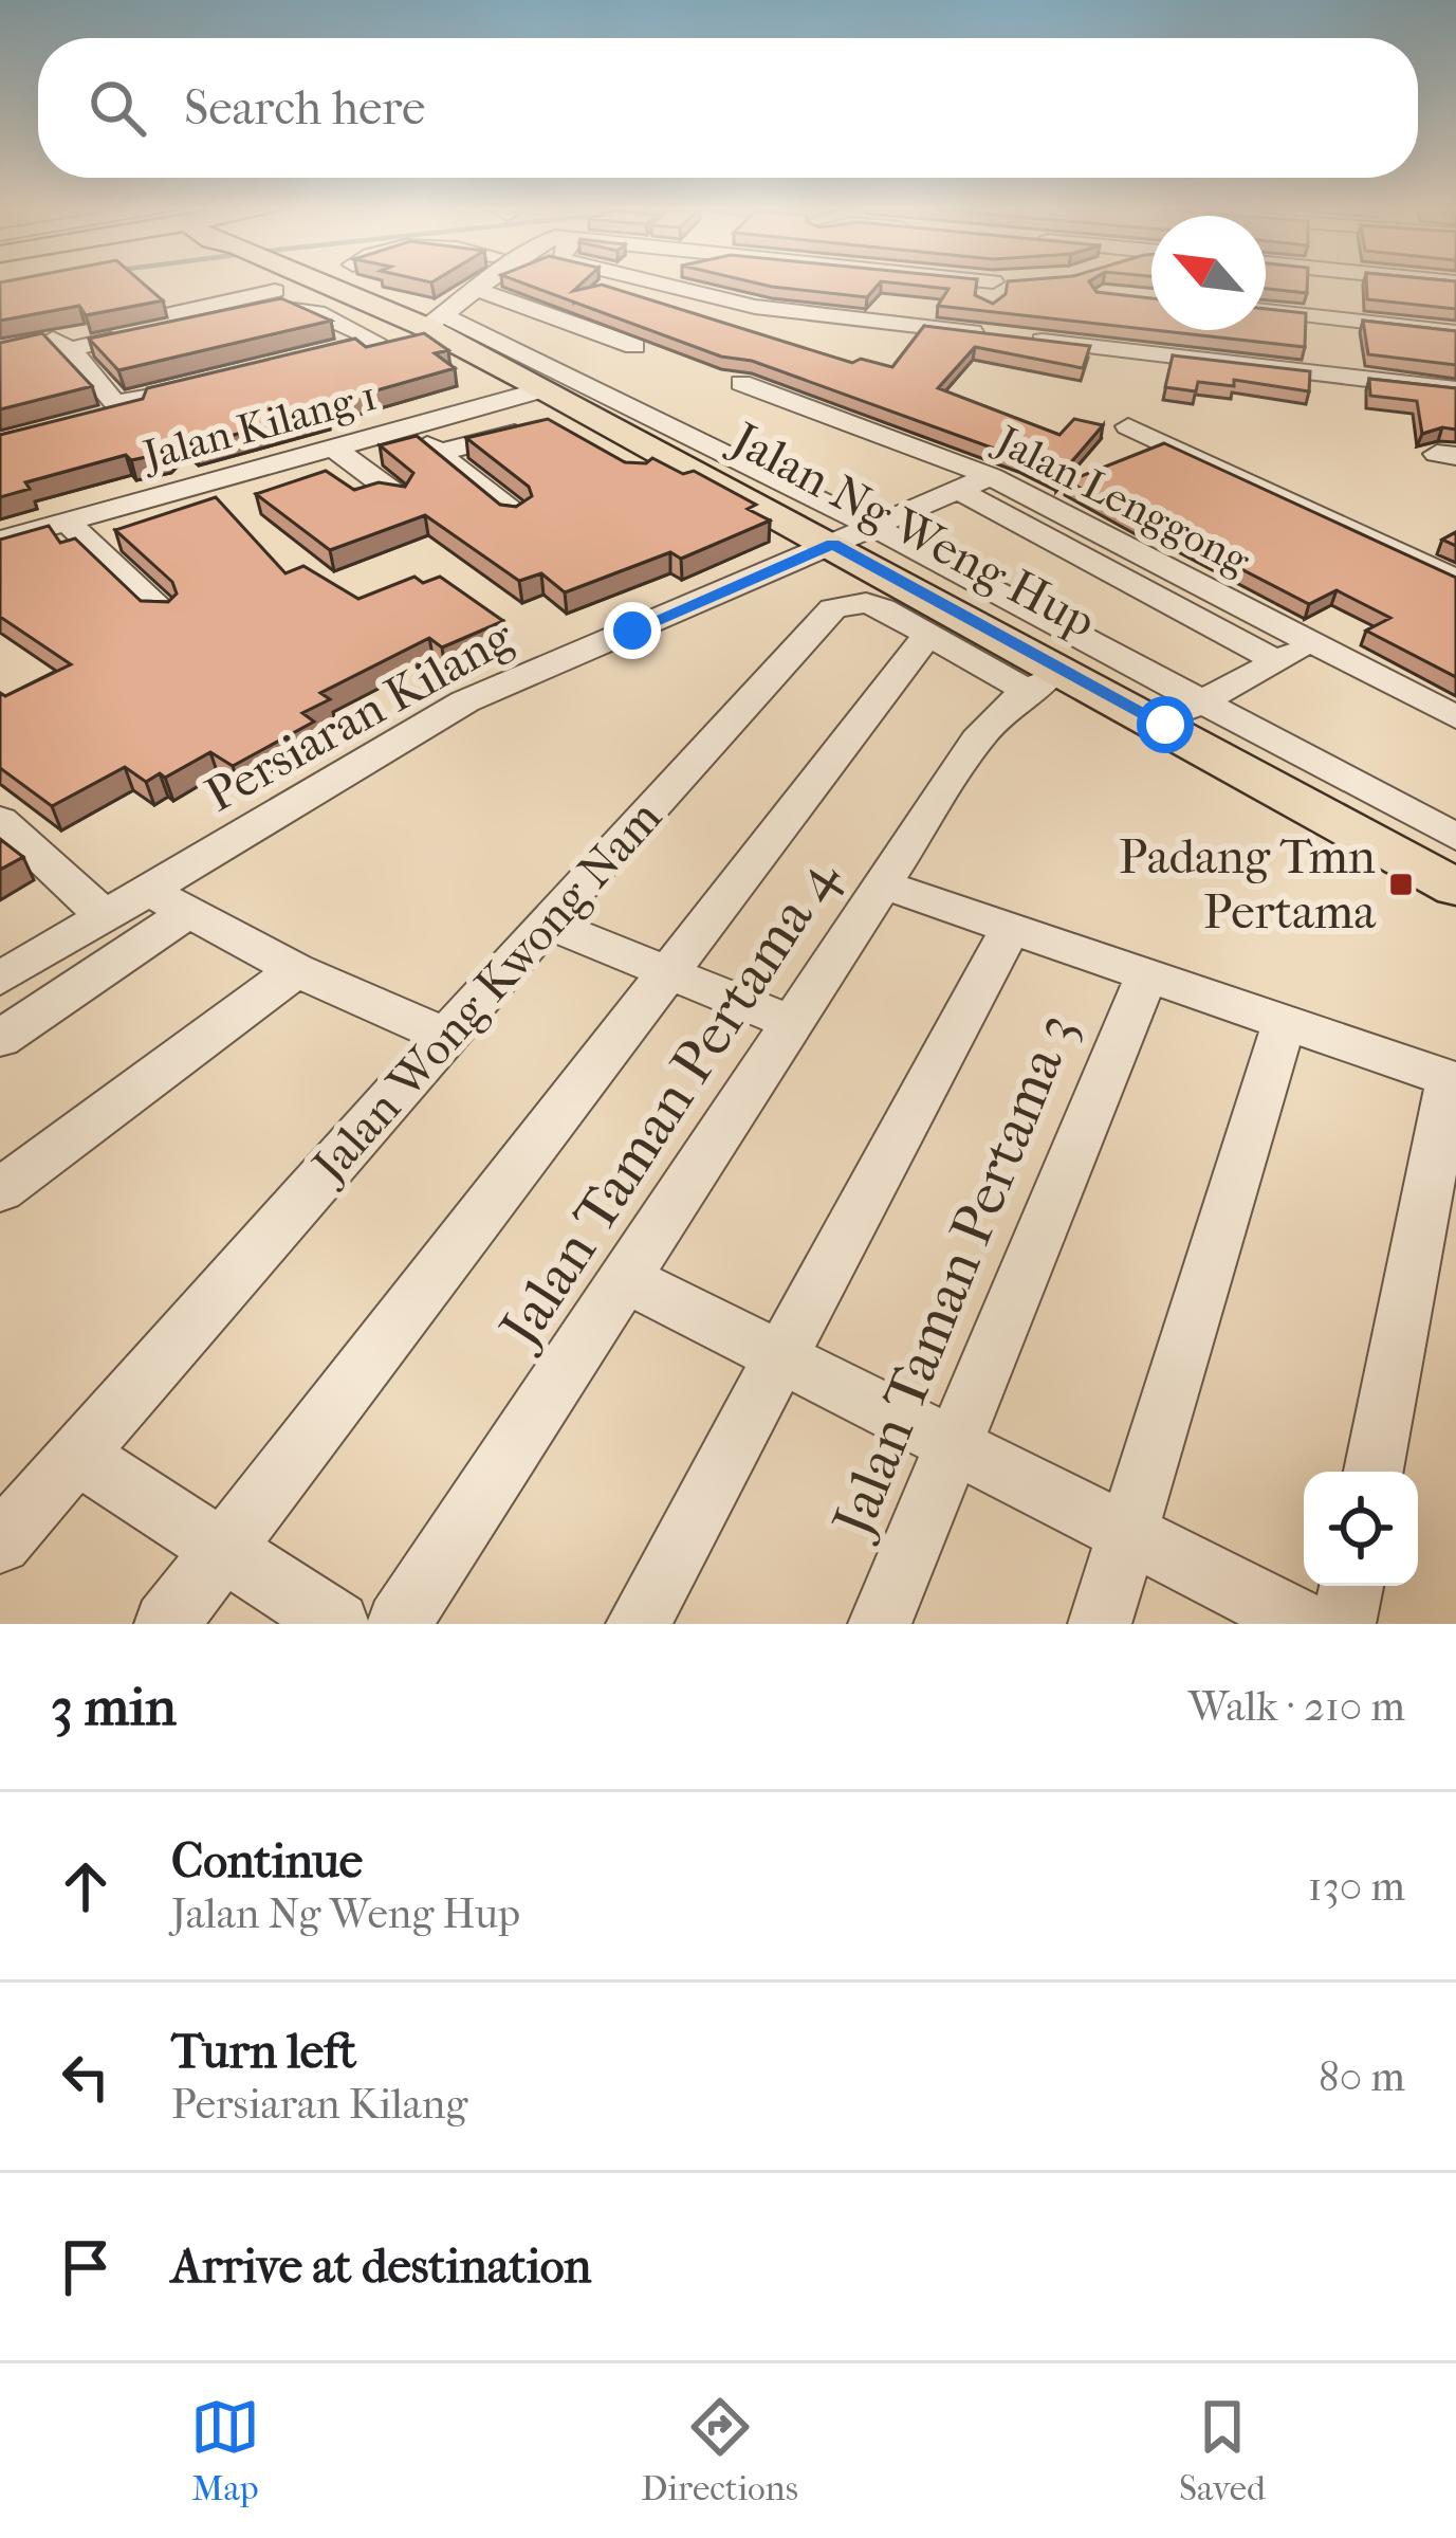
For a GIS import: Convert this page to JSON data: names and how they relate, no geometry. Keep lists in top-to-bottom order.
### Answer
{
  "streets": {
    "main road": ["Jalan Ng Weng Hup"],
    "street": [
      "Jalan Kilang 1",
      "Jalan Lenggong",
      "Persiaran Kilang",
      "Jalan Wong Kwong Nam",
      "Jalan Taman Pertama 4",
      "Jalan Taman Pertama 3"
    ]
  },
  "crossings": [
    ["Jalan Kilang 1", "Jalan Ng Weng Hup"],
    ["Jalan Lenggong", "Persiaran Kilang"],
    ["Jalan Ng Weng Hup", "Persiaran Kilang"],
    ["Jalan Ng Weng Hup", "Jalan Wong Kwong Nam"],
    ["Jalan Ng Weng Hup", "Jalan Taman Pertama 4"],
    ["Jalan Wong Kwong Nam", "Jalan Taman Pertama 4"]
  ],
  "places": {
    "transit": ["Padang Tmn Pertama"]
  },
  "north": "top left",
  "page": {
    "search": "Search here",
    "heading": ["3 min", "Walk · 210 m"],
    "list": [
      ["Continue", "Jalan Ng Weng Hup", "130 m"],
      ["Turn left", "Persiaran Kilang", "80 m"],
      "Arrive at destination"
    ],
    "nav": ["Map", "Directions", "Saved"]
  }
}
